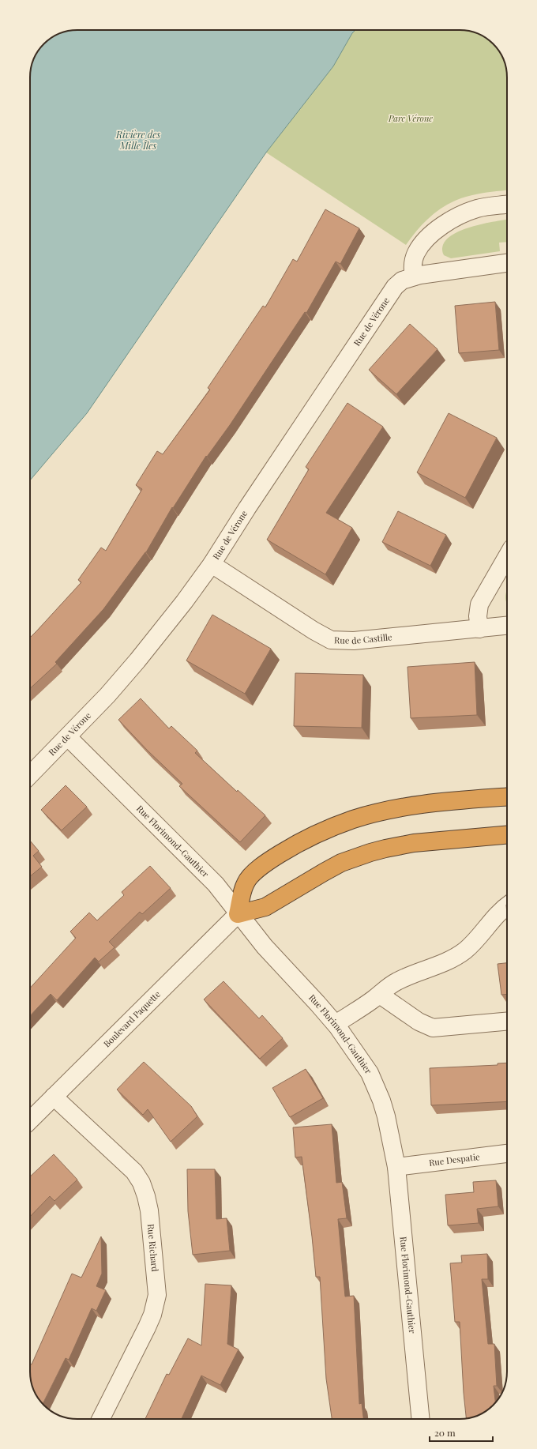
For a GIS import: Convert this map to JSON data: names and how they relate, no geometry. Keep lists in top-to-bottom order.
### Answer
{
  "streets": {
    "street": [
      "Rue de Vérone",
      "Rue de Castille",
      "Rue Florimond-Gauthier",
      "Boulevard Paquette",
      "Rue Despatie",
      "Rue Richard"
    ]
  },
  "crossings": [
    ["Rue de Vérone", "Rue de Castille"],
    ["Rue de Vérone", "Rue Florimond-Gauthier"],
    ["Rue Florimond-Gauthier", "Boulevard Paquette"],
    ["Rue Florimond-Gauthier", "Rue Despatie"],
    ["Boulevard Paquette", "Rue Richard"]
  ],
  "water": ["Rivière des Mille Îles"],
  "parks": ["Parc Vérone"],
  "scale_bar": "20 m"
}
